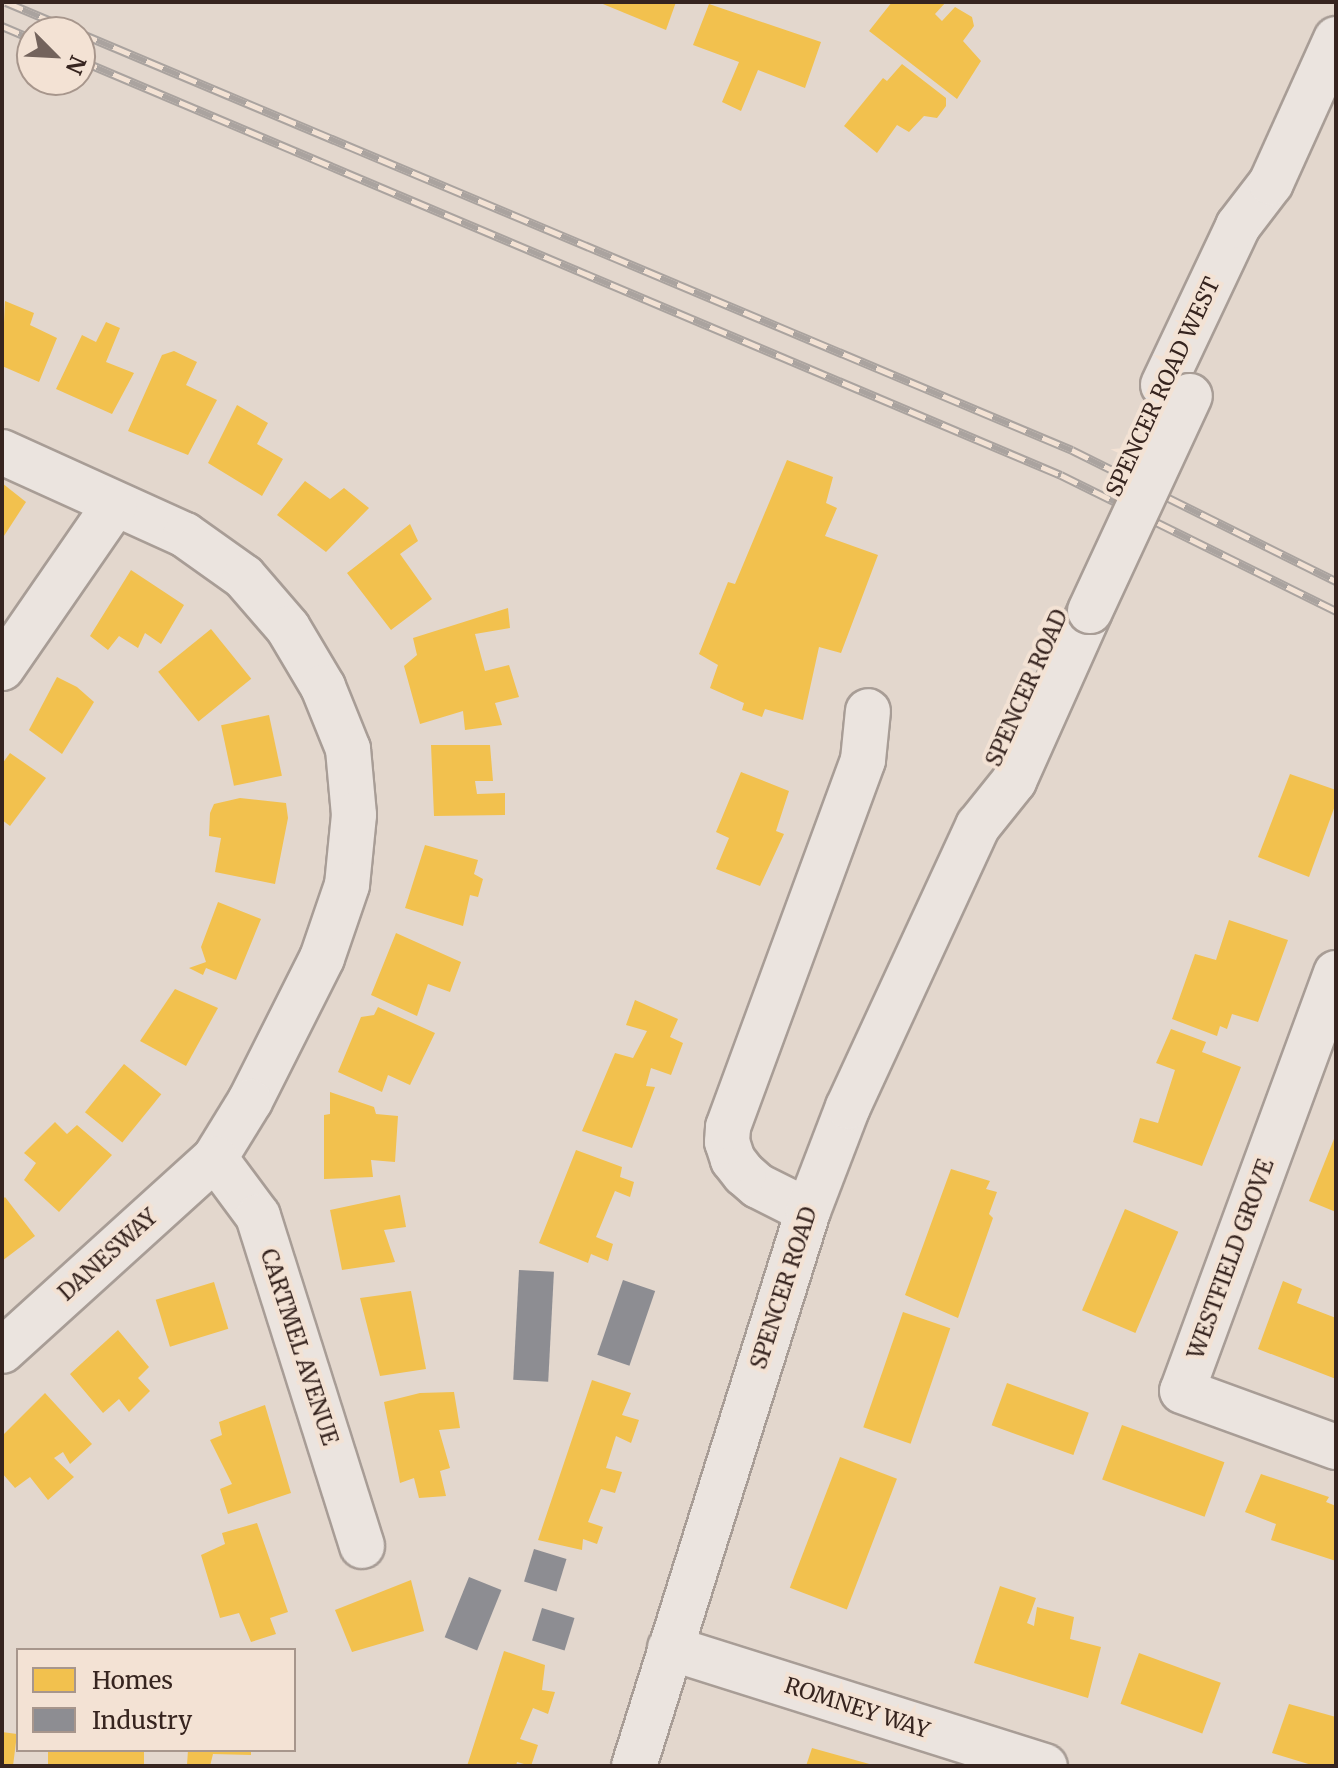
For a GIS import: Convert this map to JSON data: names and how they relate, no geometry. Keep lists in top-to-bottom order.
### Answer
{
  "streets": {
    "street": [
      "SPENCER ROAD WEST",
      "SPENCER ROAD",
      "DANESWAY",
      "WESTFIELD GROVE",
      "CARTMEL AVENUE",
      "ROMNEY WAY"
    ]
  },
  "crossings": [
    ["SPENCER ROAD WEST", "SPENCER ROAD"],
    ["SPENCER ROAD", "ROMNEY WAY"],
    ["DANESWAY", "CARTMEL AVENUE"]
  ],
  "legend": ["Homes", "Industry"],
  "north": "bottom right"
}
